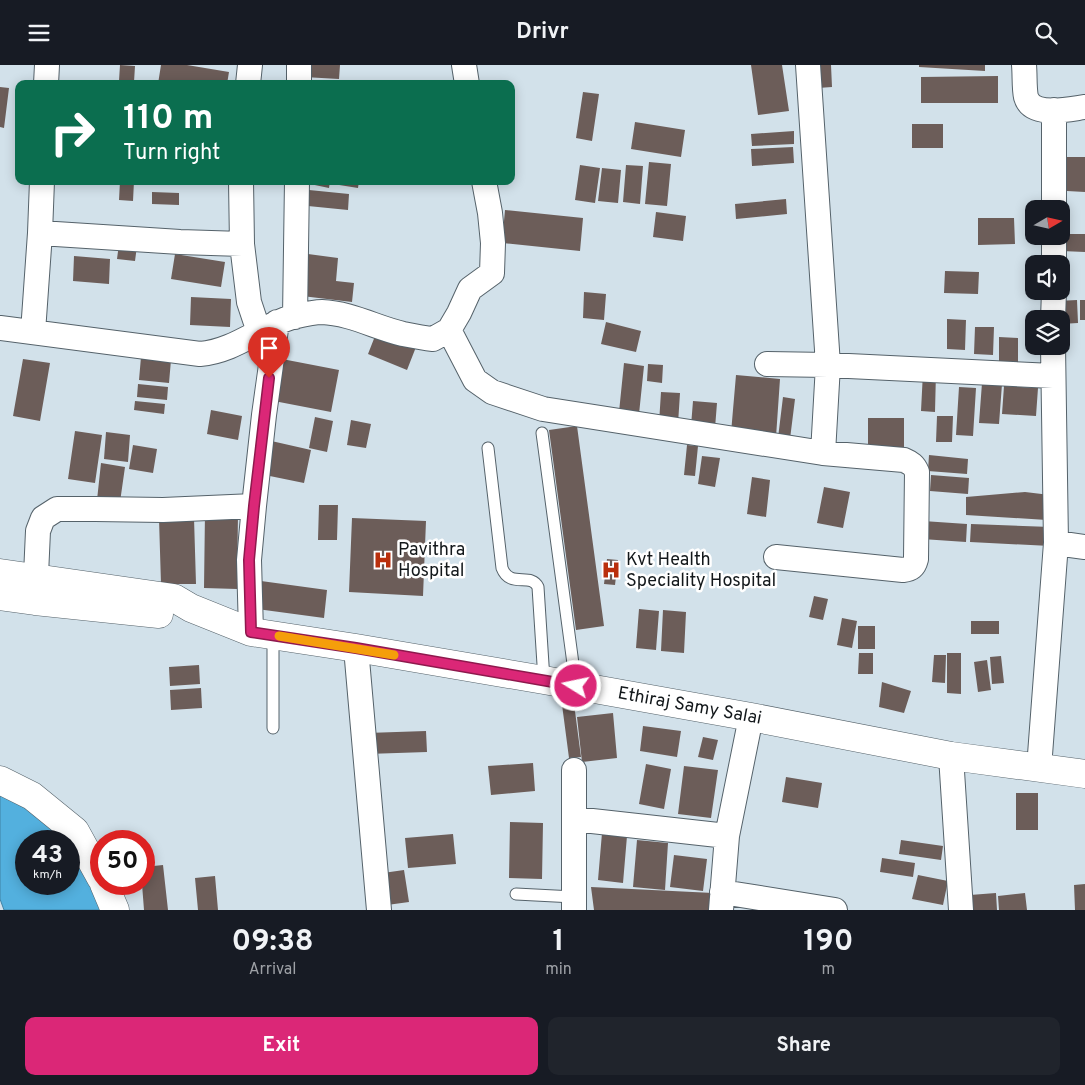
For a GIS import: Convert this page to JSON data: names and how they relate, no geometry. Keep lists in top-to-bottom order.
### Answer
{
  "streets": {
    "main road": ["Ethiraj Samy Salai"]
  },
  "places": {
    "hospital": ["Pavithra Hospital", "Kvt Health Speciality Hospital"]
  },
  "north": "right",
  "page": {
    "header": "Drivr",
    "turn": ["110 m", "Turn right"],
    "speed": "43 km/h",
    "limit": "50",
    "eta": [
      "09:38",
      "Arrival",
      "1",
      "min",
      "190",
      "m"
    ],
    "buttons": ["Exit", "Share"]
  }
}
